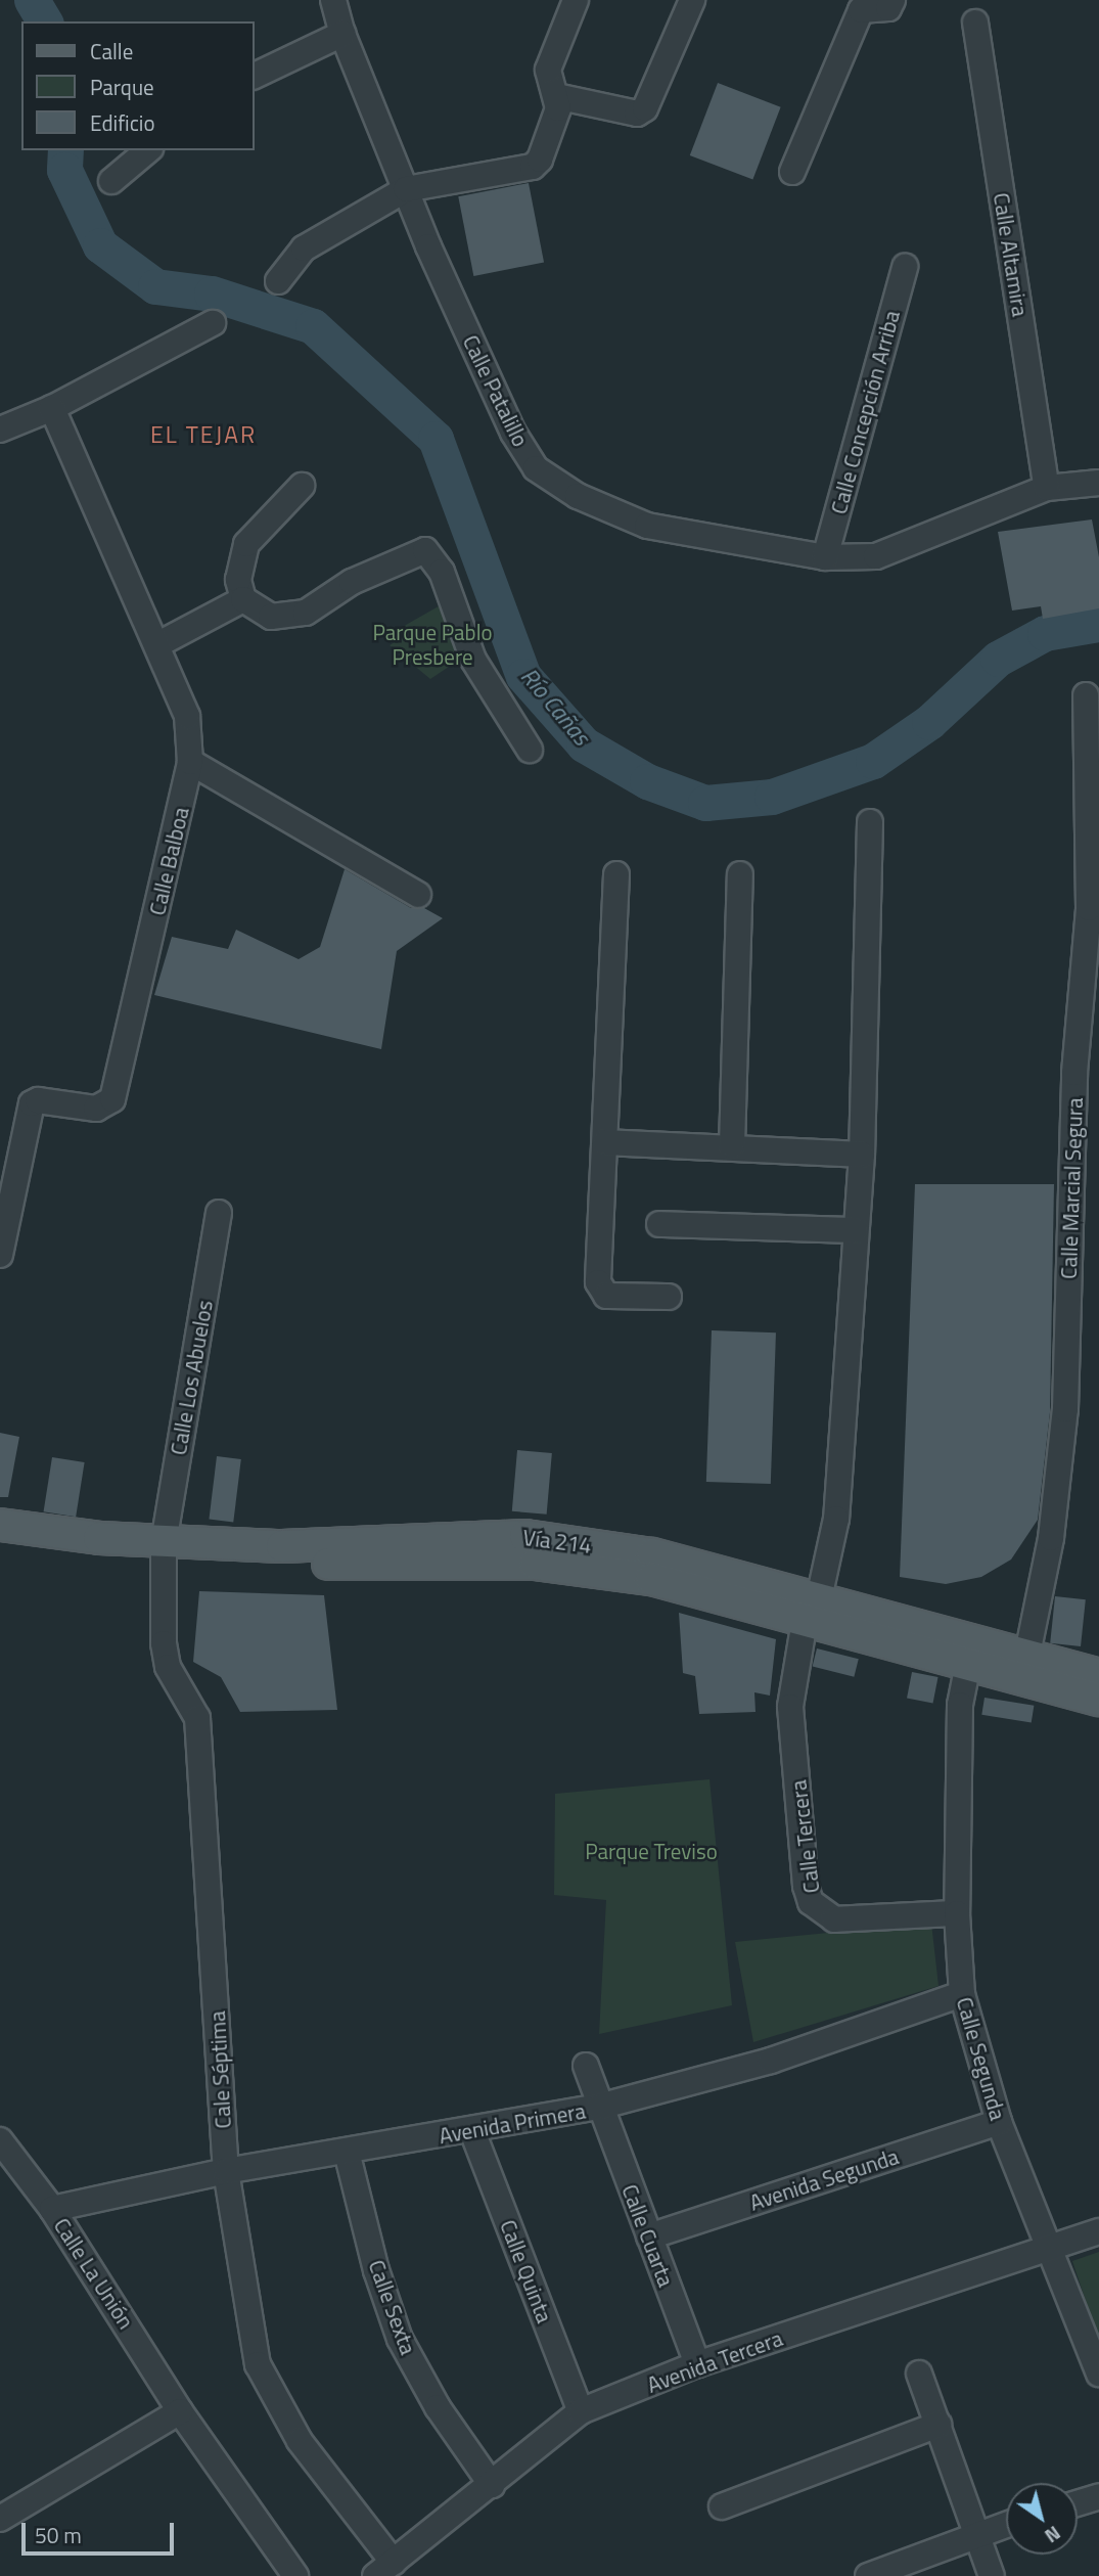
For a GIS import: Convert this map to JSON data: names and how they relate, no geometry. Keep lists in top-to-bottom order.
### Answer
{
  "streets": {
    "main road": ["Vía 214"],
    "street": [
      "Calle Altamira",
      "Calle Patalillo",
      "Calle Concepción Arriba",
      "Calle Balboa",
      "Calle Marcial Segura",
      "Calle Los Abuelos",
      "Calle Tercera",
      "Calle Segunda",
      "Cale Séptima",
      "Avenida Primera",
      "Avenida Segunda",
      "Calle Cuarta",
      "Calle Quinta",
      "Calle La Unión",
      "Calle Sexta",
      "Avenida Tercera"
    ]
  },
  "crossings": [
    ["Calle Altamira", "Calle Patalillo"],
    ["Calle Patalillo", "Calle Concepción Arriba"],
    ["Calle Marcial Segura", "Vía 214"],
    ["Calle Los Abuelos", "Vía 214"],
    ["Calle Los Abuelos", "Cale Séptima"],
    ["Vía 214", "Calle Tercera"],
    ["Vía 214", "Calle Segunda"],
    ["Vía 214", "Cale Séptima"],
    ["Calle Tercera", "Calle Segunda"],
    ["Calle Segunda", "Avenida Primera"],
    ["Calle Segunda", "Avenida Segunda"],
    ["Calle Segunda", "Avenida Tercera"],
    ["Cale Séptima", "Avenida Primera"],
    ["Cale Séptima", "Avenida Tercera"],
    ["Avenida Primera", "Calle Cuarta"],
    ["Avenida Primera", "Calle Quinta"],
    ["Avenida Primera", "Calle La Unión"],
    ["Avenida Primera", "Calle Sexta"],
    ["Avenida Segunda", "Calle Cuarta"],
    ["Calle Cuarta", "Avenida Tercera"],
    ["Calle Quinta", "Avenida Tercera"],
    ["Calle Sexta", "Avenida Tercera"]
  ],
  "districts": ["EL TEJAR"],
  "water": ["Río Cañas"],
  "parks": ["Parque Pablo Presbere", "Parque Treviso"],
  "legend": ["Calle", "Parque", "Edificio"],
  "scale_bar": "50 m",
  "north": "bottom right"
}
